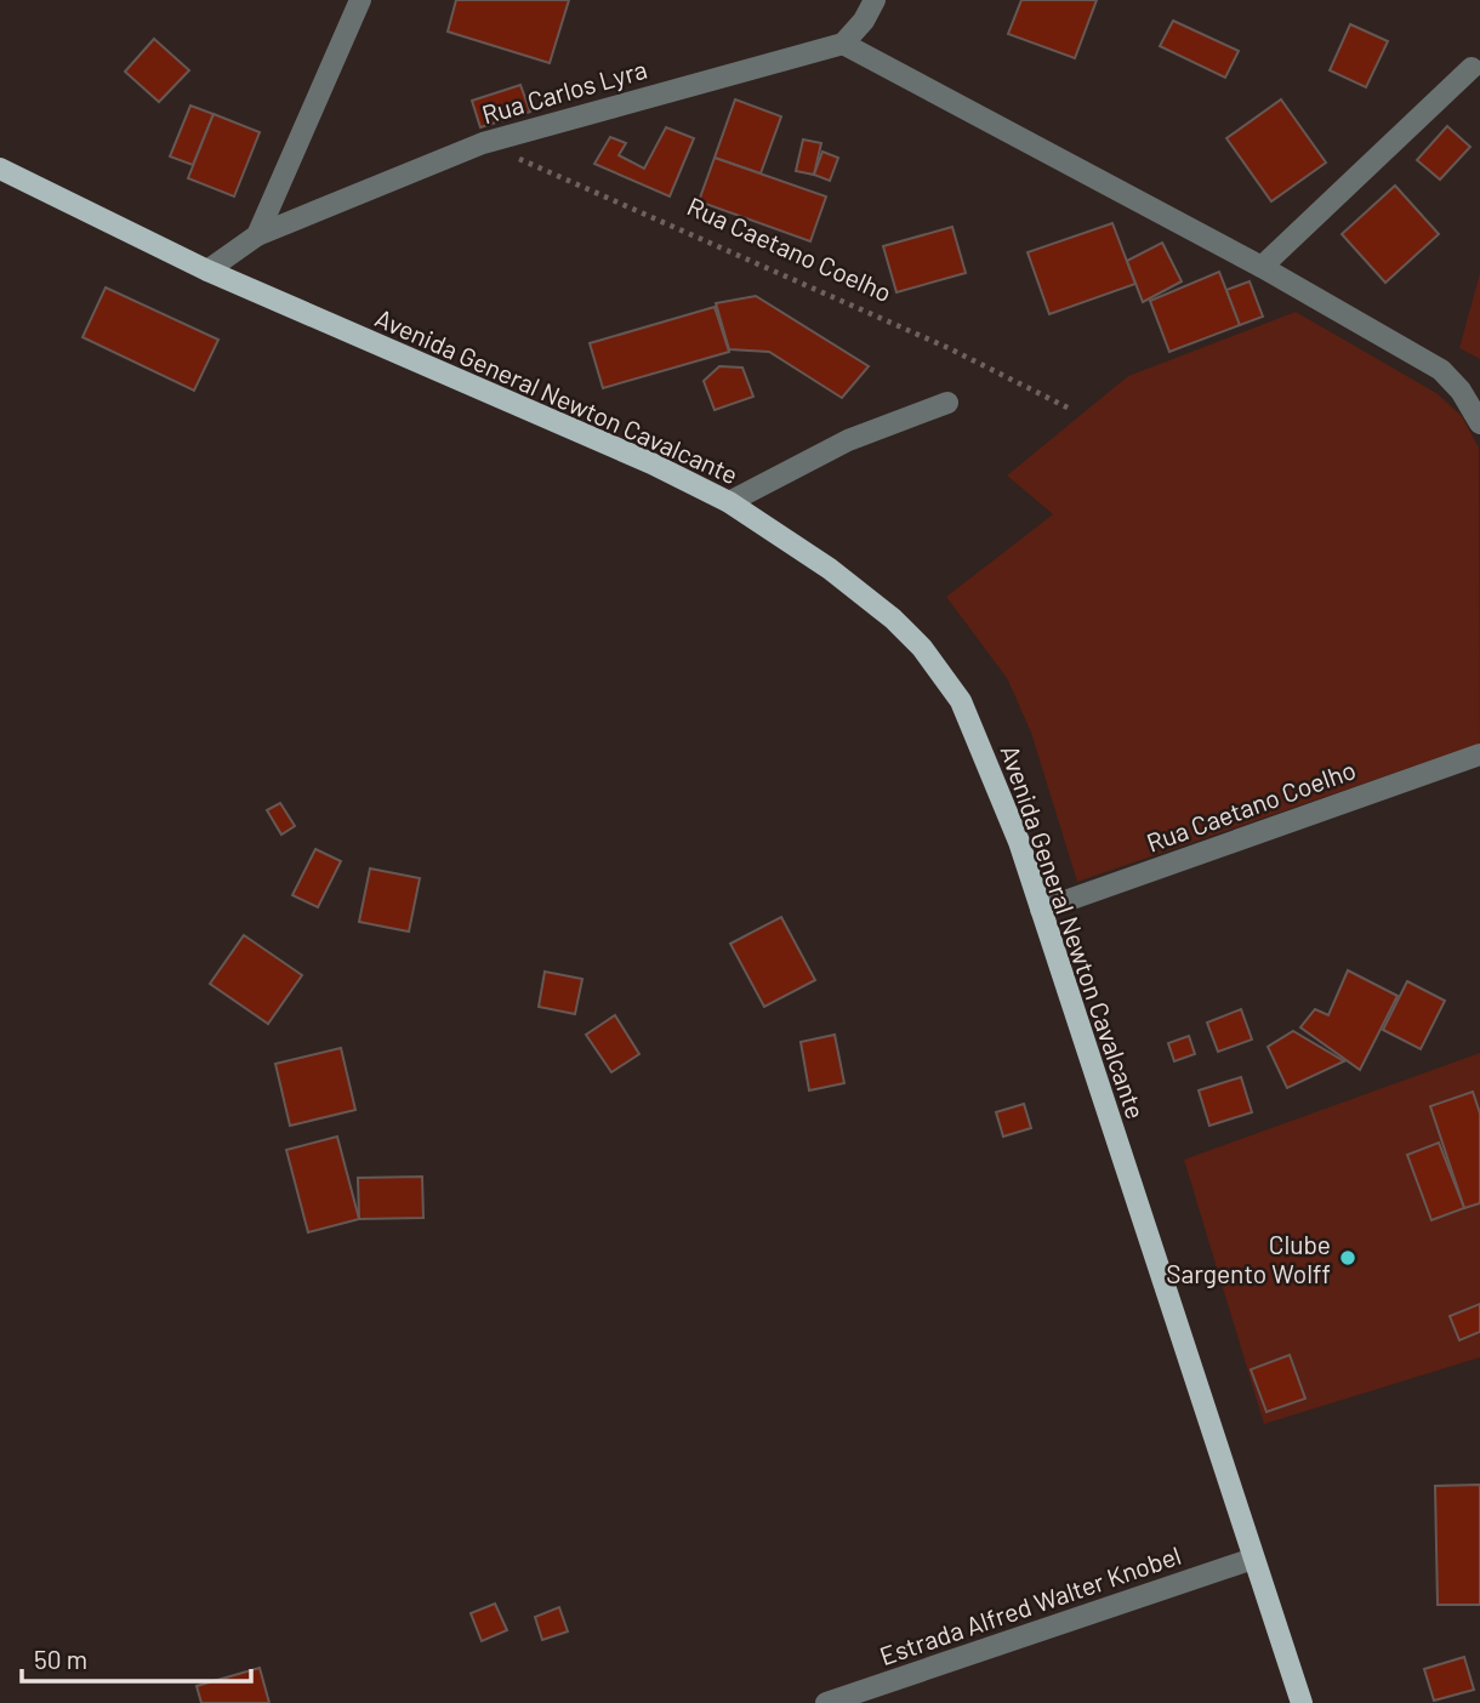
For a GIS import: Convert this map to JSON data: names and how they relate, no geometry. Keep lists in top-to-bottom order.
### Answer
{
  "streets": {
    "main road": ["Avenida General Newton Cavalcante"],
    "street": ["Rua Carlos Lyra", "Rua Caetano Coelho", "Estrada Alfred Walter Knobel"]
  },
  "crossings": [
    ["Rua Carlos Lyra", "Rua Caetano Coelho"],
    ["Rua Carlos Lyra", "Avenida General Newton Cavalcante"],
    ["Rua Caetano Coelho", "Avenida General Newton Cavalcante"],
    ["Avenida General Newton Cavalcante", "Estrada Alfred Walter Knobel"]
  ],
  "places": ["Clube Sargento Wolff"],
  "scale_bar": "50 m"
}
